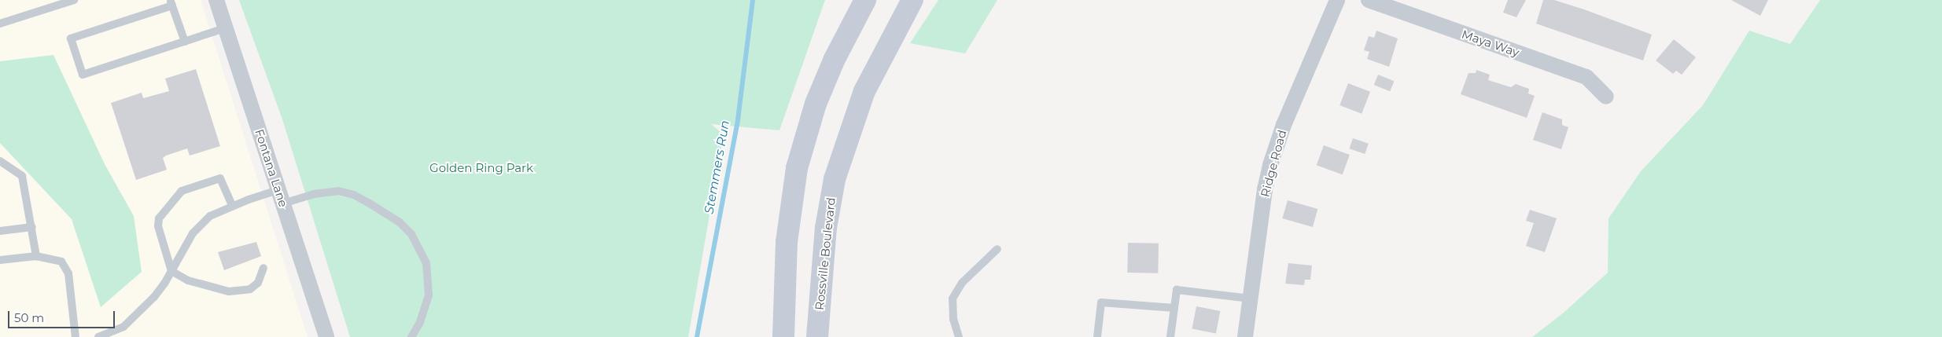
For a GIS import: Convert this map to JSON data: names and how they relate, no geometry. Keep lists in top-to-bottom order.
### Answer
{
  "streets": {
    "main road": ["Rossville Boulevard"],
    "street": ["Maya Way", "Ridge Road", "Fontana Lane"]
  },
  "water": ["Stemmers Run"],
  "parks": ["Golden Ring Park"],
  "scale_bar": "50 m"
}
